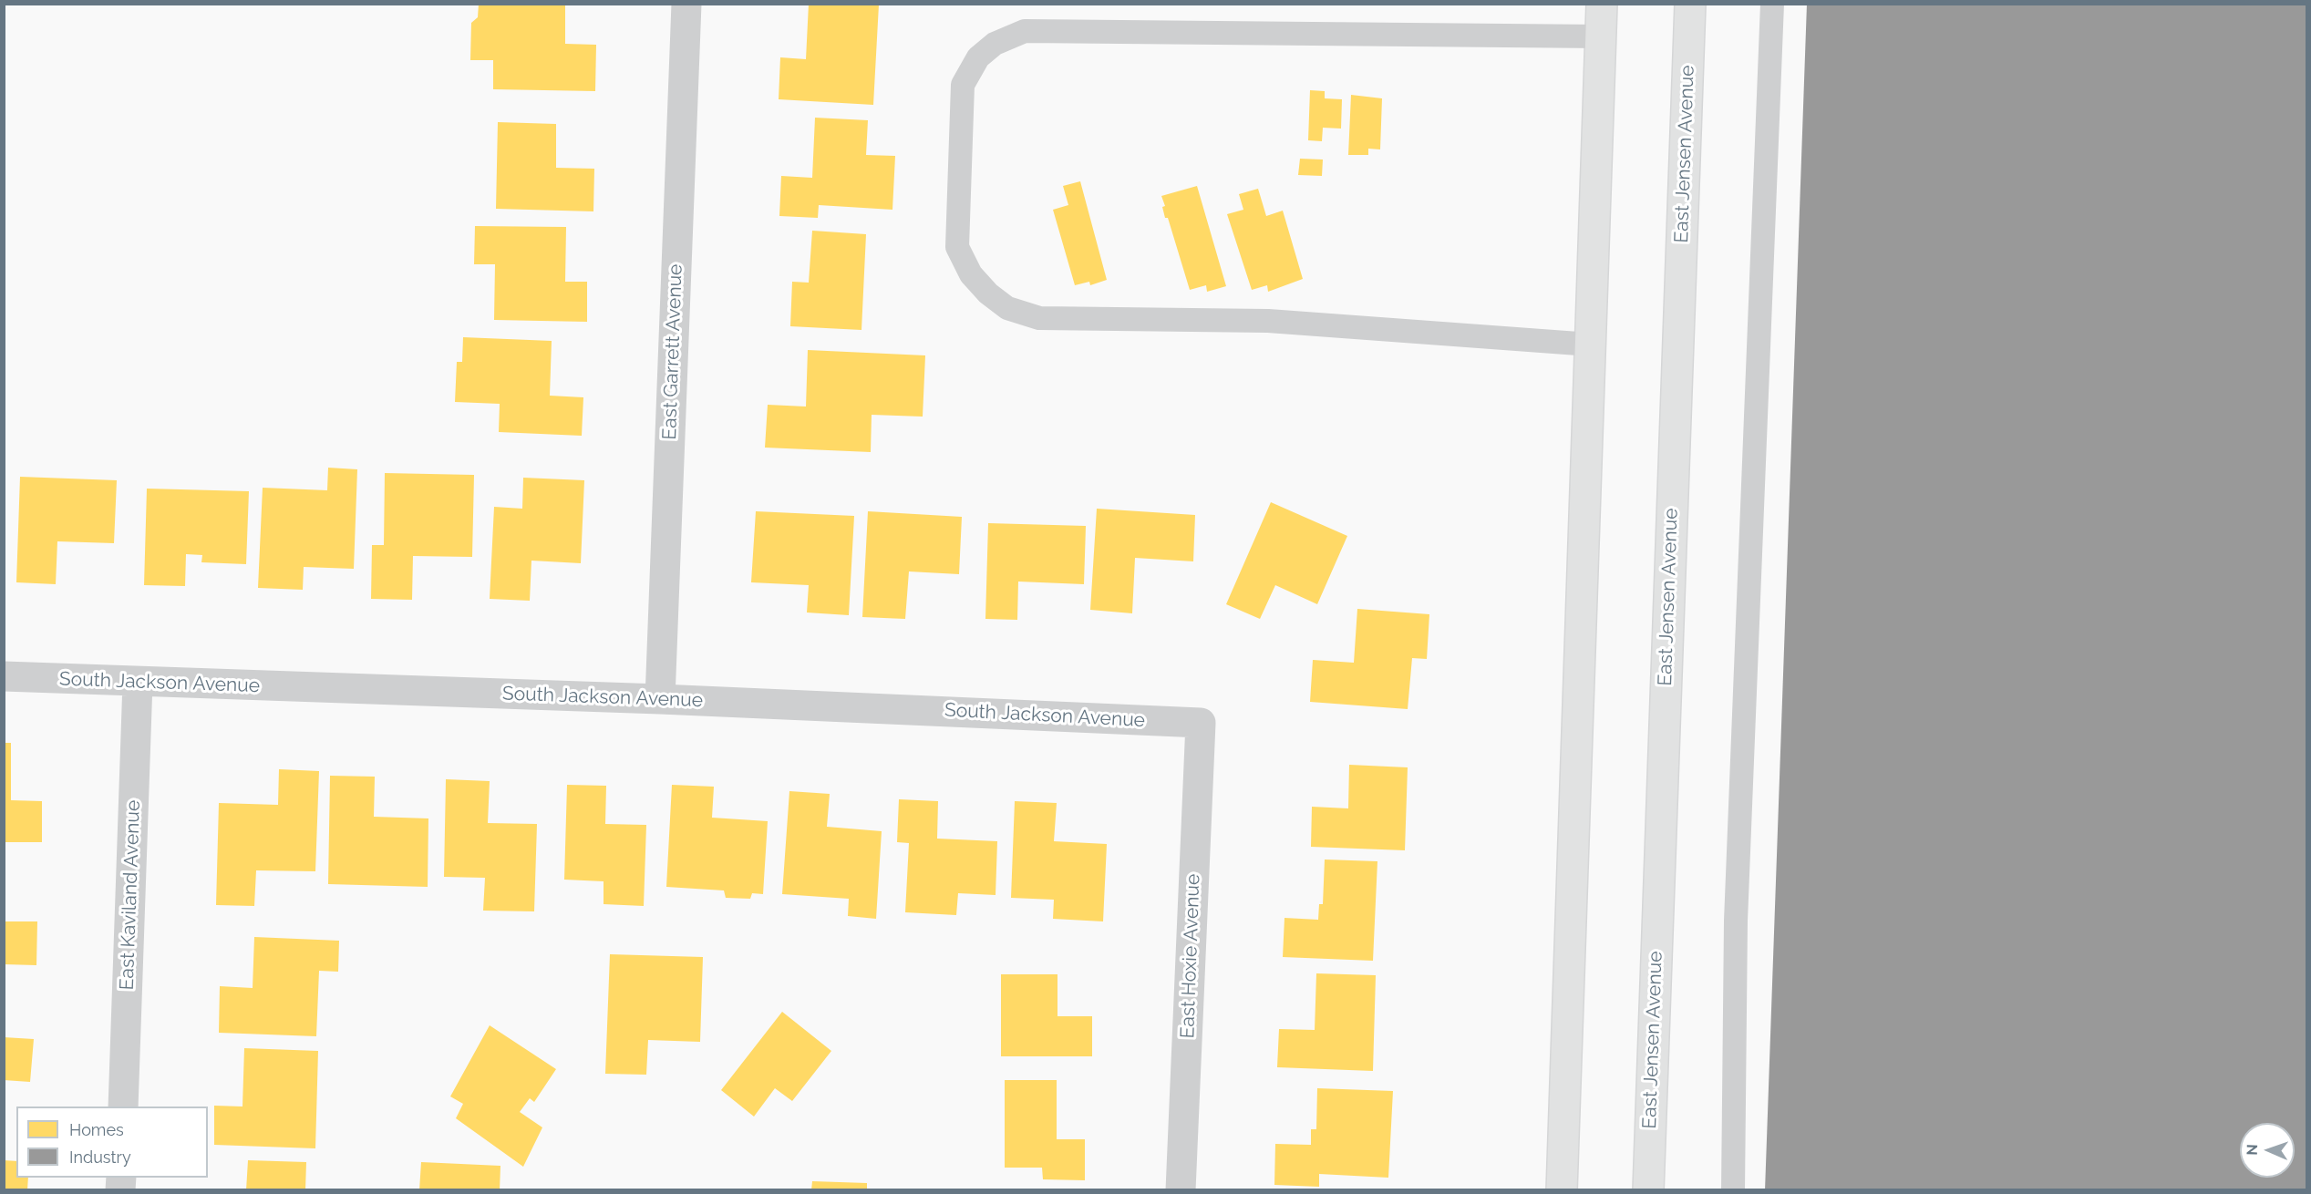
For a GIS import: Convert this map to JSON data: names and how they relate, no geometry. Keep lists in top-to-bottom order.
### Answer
{
  "streets": {
    "main road": ["East Jensen Avenue"],
    "street": [
      "East Garrett Avenue",
      "South Jackson Avenue",
      "East Kaviland Avenue",
      "East Hoxie Avenue"
    ]
  },
  "crossings": [
    ["East Garrett Avenue", "South Jackson Avenue"],
    ["South Jackson Avenue", "East Kaviland Avenue"],
    ["South Jackson Avenue", "East Hoxie Avenue"]
  ],
  "legend": ["Homes", "Industry"],
  "north": "left"
}
